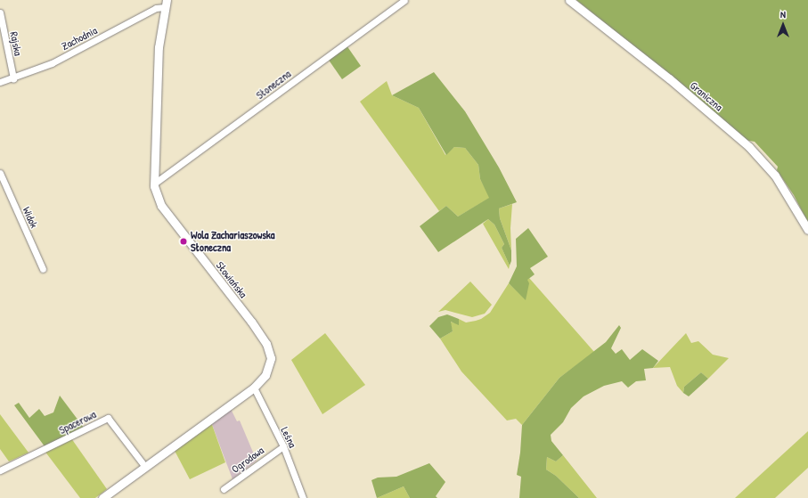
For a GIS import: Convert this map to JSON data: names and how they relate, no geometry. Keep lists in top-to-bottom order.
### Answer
{
  "streets": {
    "street": [
      "Zachodnia",
      "Rajska",
      "Słoneczna",
      "Graniczna",
      "Widok",
      "Słowiańska",
      "Spacerowa",
      "Leśna",
      "Ogrodowa"
    ]
  },
  "crossings": [
    ["Zachodnia", "Rajska"],
    ["Zachodnia", "Słowiańska"],
    ["Słoneczna", "Słowiańska"],
    ["Słowiańska", "Spacerowa"],
    ["Słowiańska", "Leśna"],
    ["Leśna", "Ogrodowa"]
  ],
  "places": ["Wola Zachariaszowska Słoneczna"],
  "north": "top"
}
